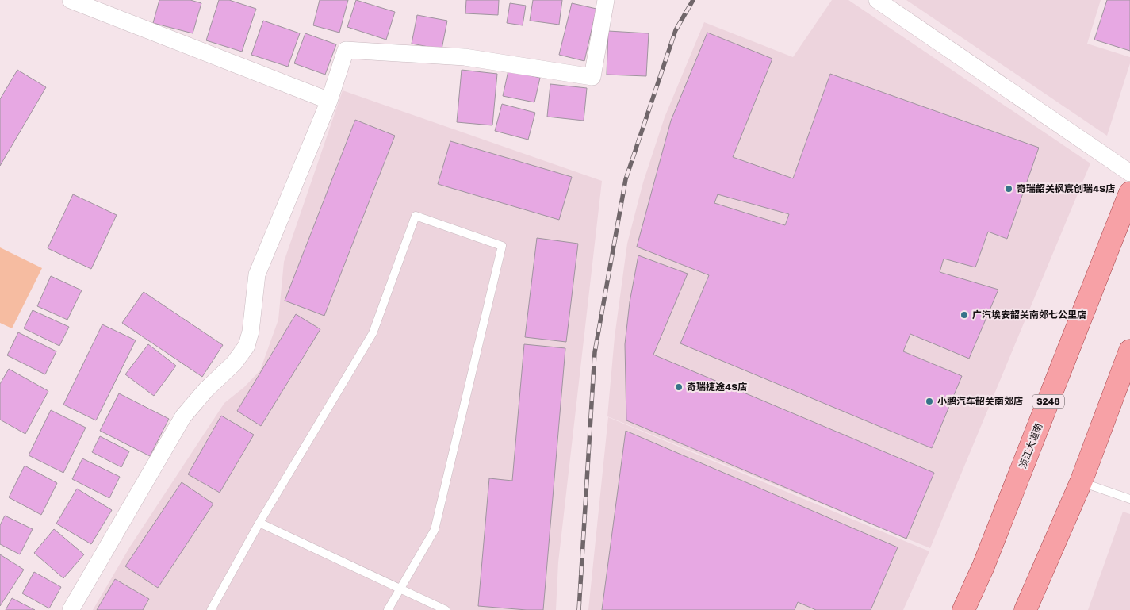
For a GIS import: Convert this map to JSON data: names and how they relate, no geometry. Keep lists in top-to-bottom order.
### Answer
{
  "streets": {
    "main road": ["S248", "浈江大道南"]
  },
  "places": [
    "奇瑞韶关枫宸创瑞4S店",
    "广汽埃安韶关南郊七公里店",
    "奇瑞捷途4S店",
    "小鹏汽车韶关南郊店"
  ]
}
